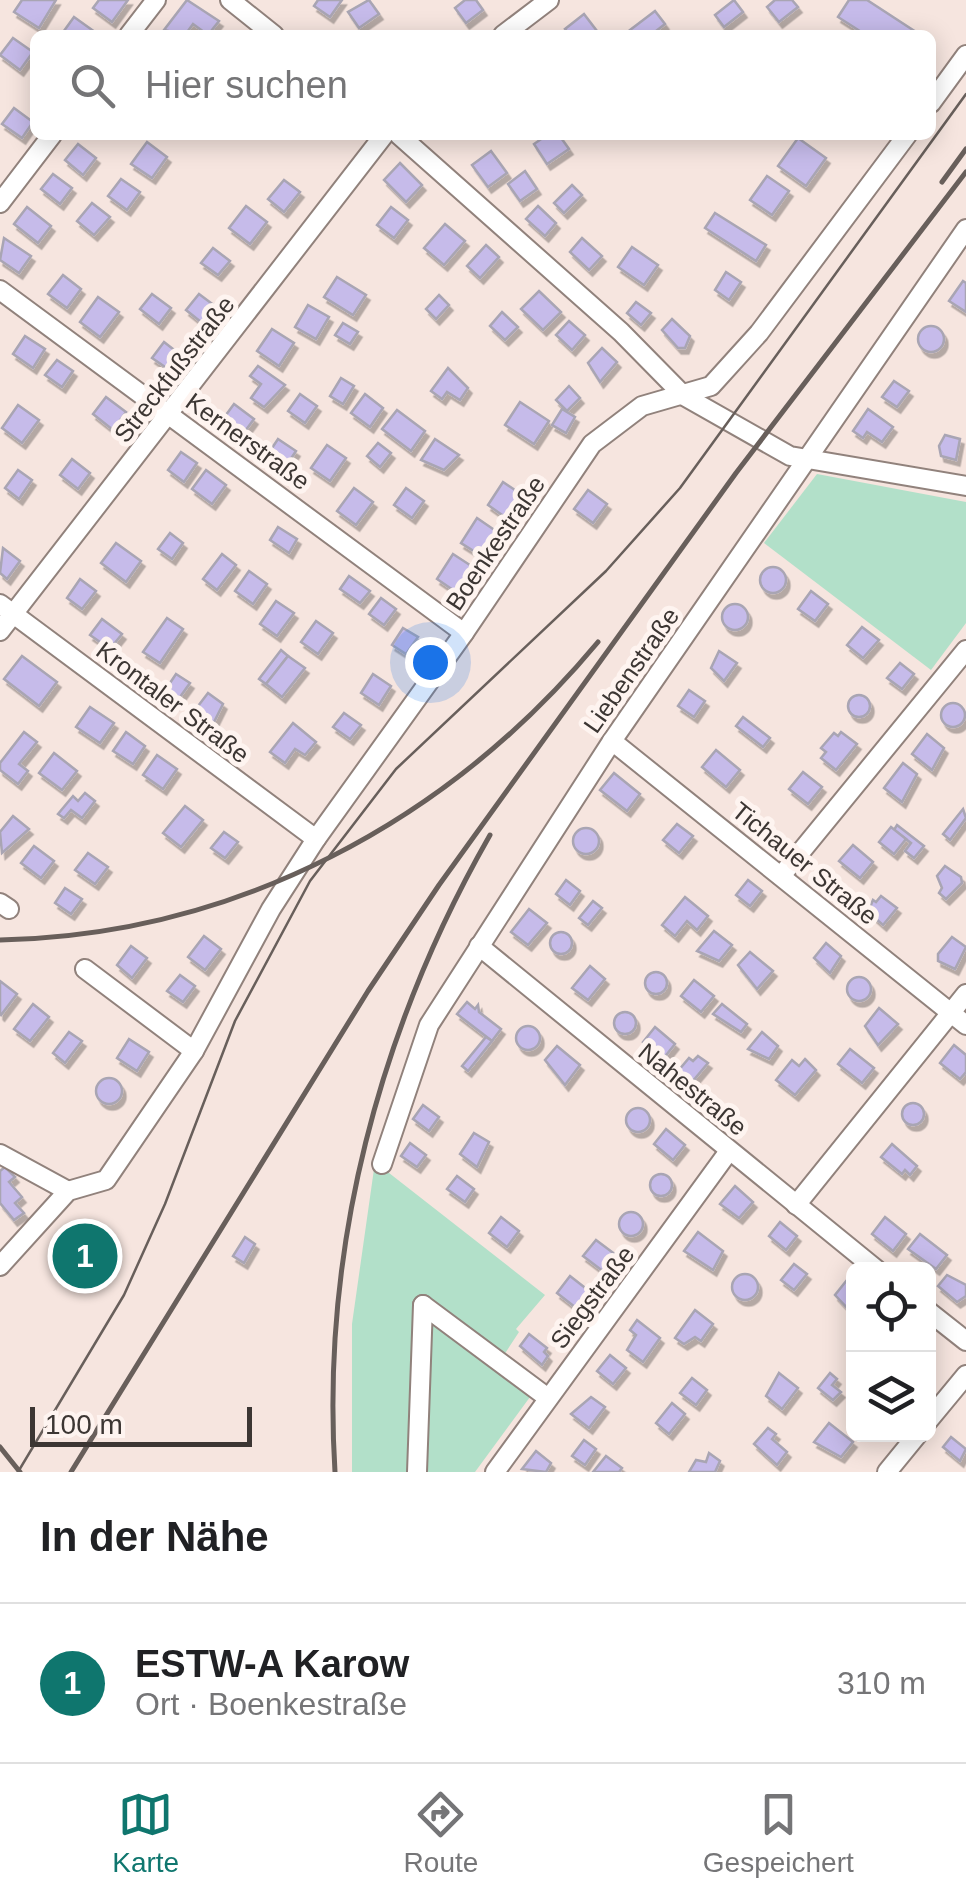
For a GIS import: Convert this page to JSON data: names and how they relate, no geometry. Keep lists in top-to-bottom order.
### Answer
{
  "streets": {
    "street": [
      "Streckfußstraße",
      "Kernerstraße",
      "Boenkestraße",
      "Liebenstraße",
      "Krontaler Straße",
      "Tichauer Straße",
      "Nahestraße",
      "Siegstraße"
    ]
  },
  "crossings": [
    ["Streckfußstraße", "Kernerstraße"],
    ["Streckfußstraße", "Krontaler Straße"],
    ["Kernerstraße", "Boenkestraße"],
    ["Boenkestraße", "Krontaler Straße"],
    ["Liebenstraße", "Tichauer Straße"],
    ["Liebenstraße", "Nahestraße"],
    ["Nahestraße", "Siegstraße"]
  ],
  "scale_bar": "100 m",
  "page": {
    "search": "Hier suchen",
    "pins": "1",
    "scale": "100 m",
    "heading": "In der Nähe",
    "list": [
      {
        "mark": "1",
        "name": "ESTW-A Karow",
        "note": "Ort · Boenkestraße",
        "value": "310 m"
      }
    ],
    "nav": ["Karte", "Route", "Gespeichert"]
  }
}
